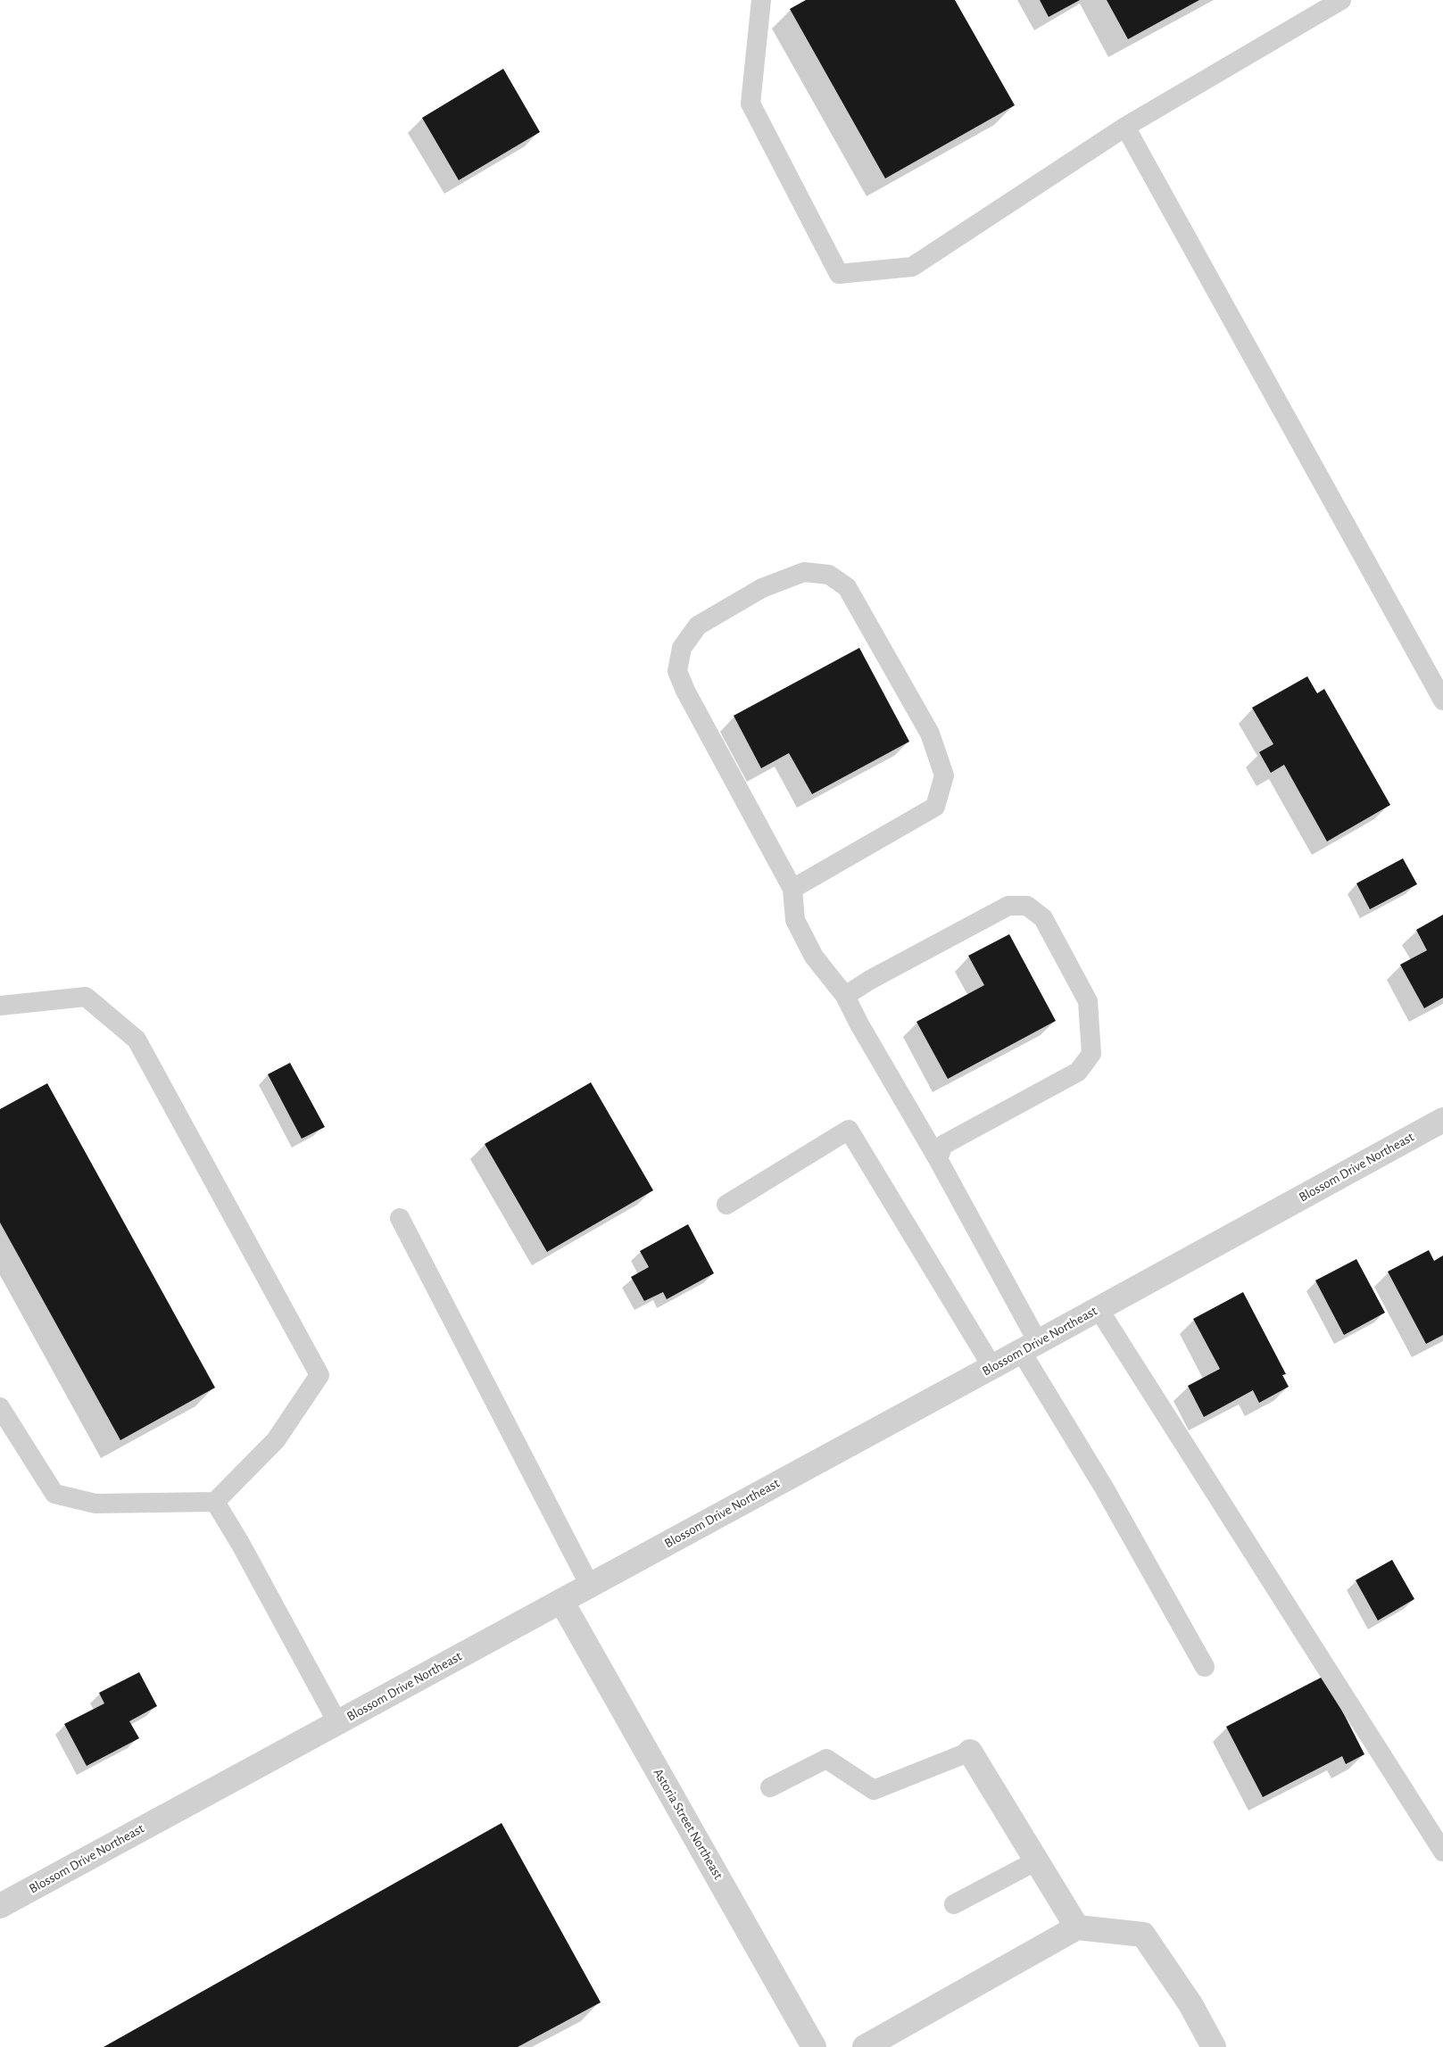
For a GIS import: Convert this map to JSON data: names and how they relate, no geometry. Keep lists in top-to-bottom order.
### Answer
{
  "streets": {
    "street": ["Blossom Drive Northeast", "Astoria Street Northeast"]
  },
  "crossings": [
    ["Blossom Drive Northeast", "Astoria Street Northeast"]
  ]
}
